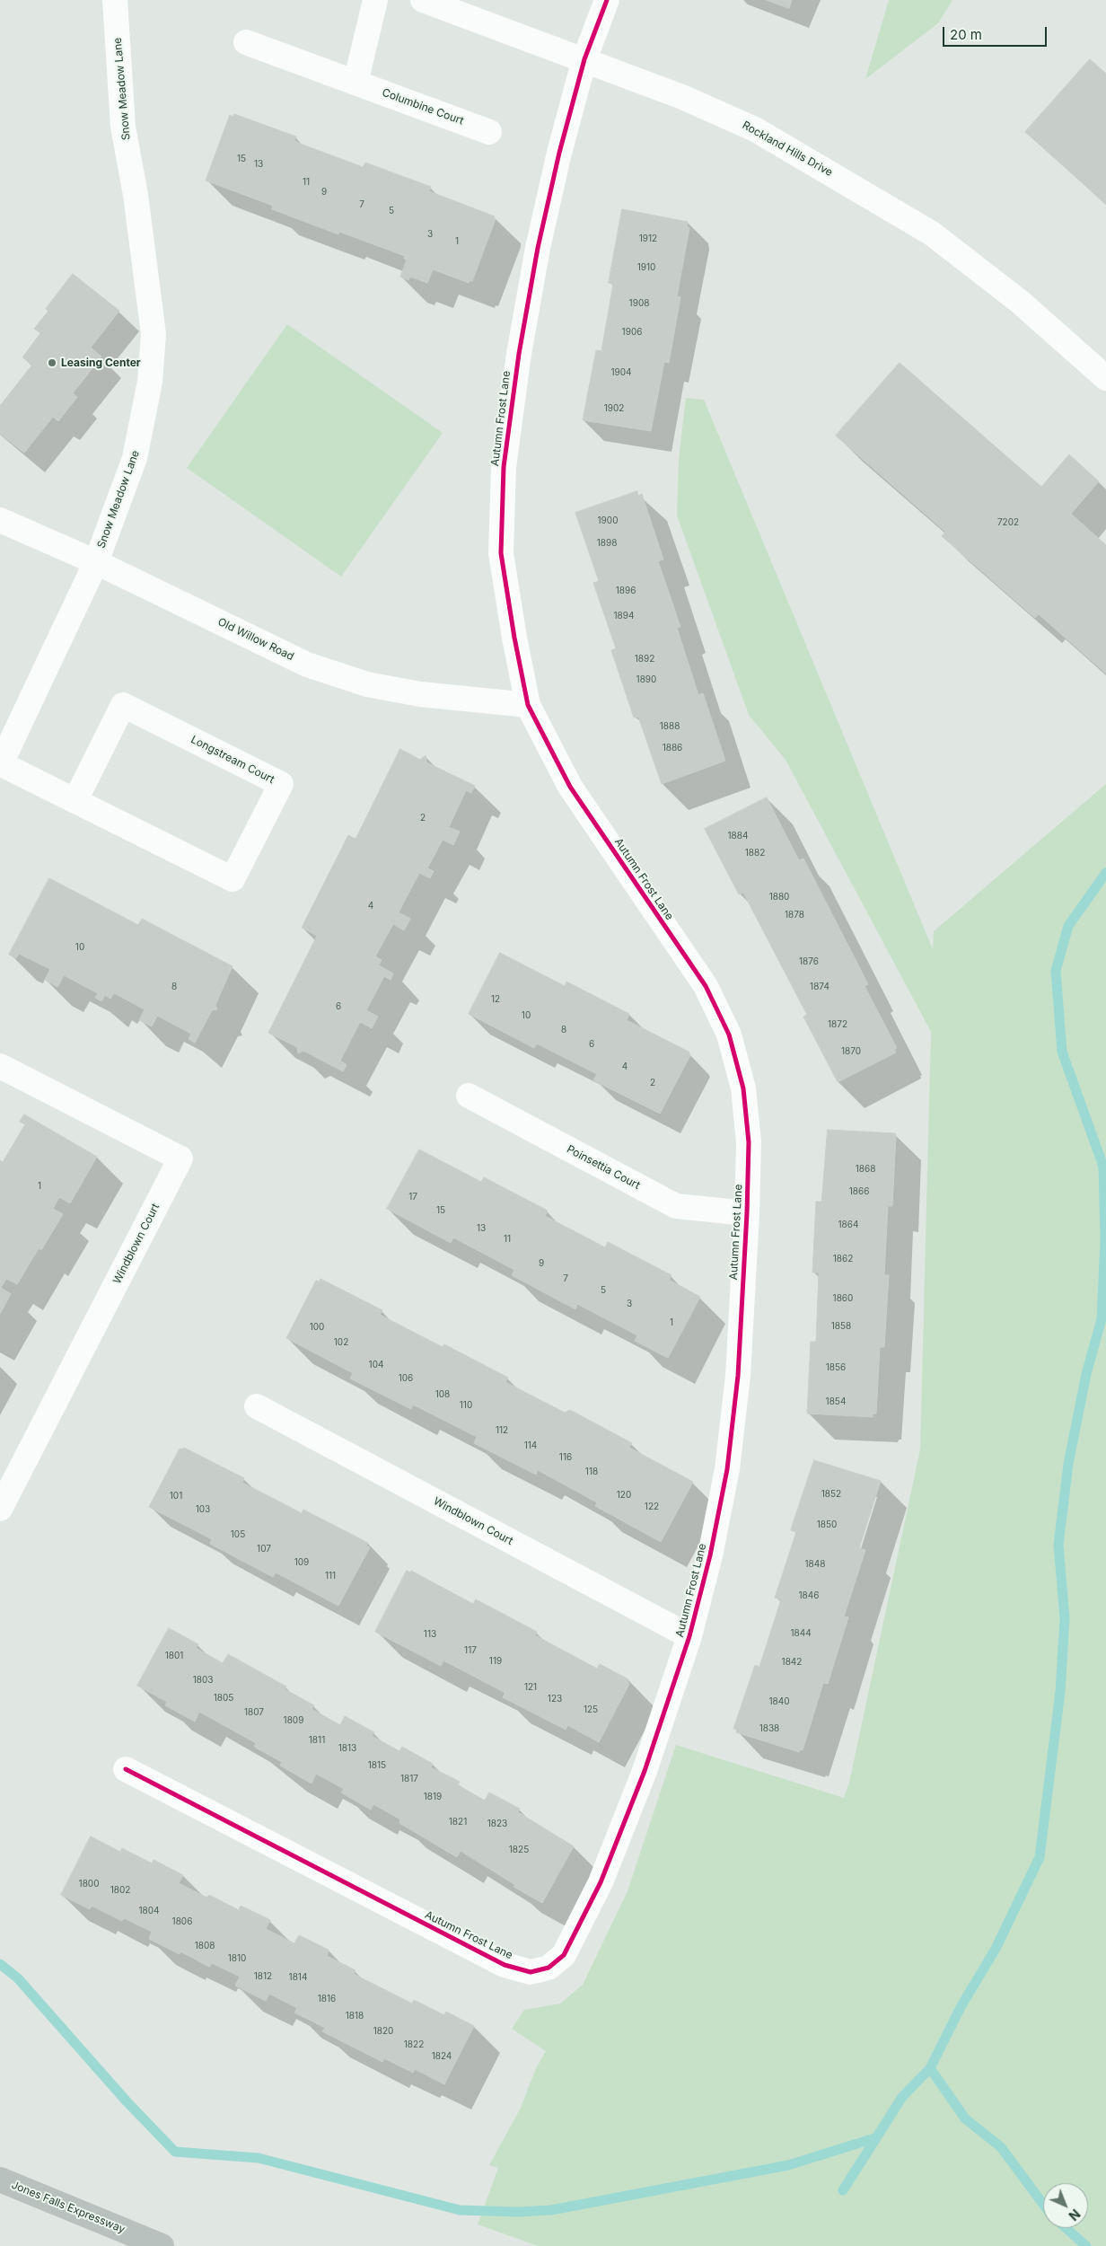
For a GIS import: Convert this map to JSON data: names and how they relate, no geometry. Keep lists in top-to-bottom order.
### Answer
{
  "streets": {
    "highway": ["Jones Falls Expressway"],
    "street": [
      "Snow Meadow Lane",
      "Columbine Court",
      "Rockland Hills Drive",
      "Autumn Frost Lane",
      "Old Willow Road",
      "Longstream Court",
      "Poinsettia Court",
      "Windblown Court"
    ]
  },
  "crossings": [
    ["Snow Meadow Lane", "Old Willow Road"],
    ["Snow Meadow Lane", "Longstream Court"],
    ["Rockland Hills Drive", "Autumn Frost Lane"],
    ["Autumn Frost Lane", "Old Willow Road"],
    ["Autumn Frost Lane", "Poinsettia Court"],
    ["Autumn Frost Lane", "Windblown Court"]
  ],
  "places": ["Leasing Center"],
  "house_numbers": [
    "15",
    "13",
    "11",
    "9",
    "7",
    "5",
    "3",
    "1912",
    "1",
    "1910",
    "1908",
    "1906",
    "1904",
    "1902",
    "1900",
    "7202",
    "1898",
    "1896",
    "1894",
    "1892",
    "1890",
    "1888",
    "1886",
    "2",
    "1884",
    "1882",
    "1880",
    "4",
    "1878",
    "10",
    "1876",
    "8",
    "1874",
    "12",
    "6",
    "10",
    "1872",
    "8",
    "6",
    "1870",
    "4",
    "2",
    "1868",
    "1",
    "1866",
    "17",
    "15",
    "1864",
    "13",
    "11",
    "1862",
    "9",
    "7",
    "5",
    "1860",
    "3",
    "1",
    "1858",
    "100",
    "102",
    "104",
    "1856",
    "106",
    "108",
    "1854",
    "110",
    "112",
    "114",
    "116",
    "118",
    "1852",
    "120",
    "101",
    "122",
    "103",
    "1850",
    "105",
    "107",
    "109",
    "1848",
    "111",
    "1846",
    "1844",
    "113",
    "117",
    "1801",
    "119",
    "1842",
    "1803",
    "121",
    "1805",
    "123",
    "1840",
    "125",
    "1807",
    "1809",
    "1838",
    "1811",
    "1813",
    "1815",
    "1817",
    "1819",
    "1821",
    "1823",
    "1825",
    "1800",
    "1802",
    "1804",
    "1806",
    "1808",
    "1810",
    "1812",
    "1814",
    "1816",
    "1818",
    "1820",
    "1822",
    "1824"
  ],
  "scale_bar": "20 m",
  "north": "bottom right"
}
